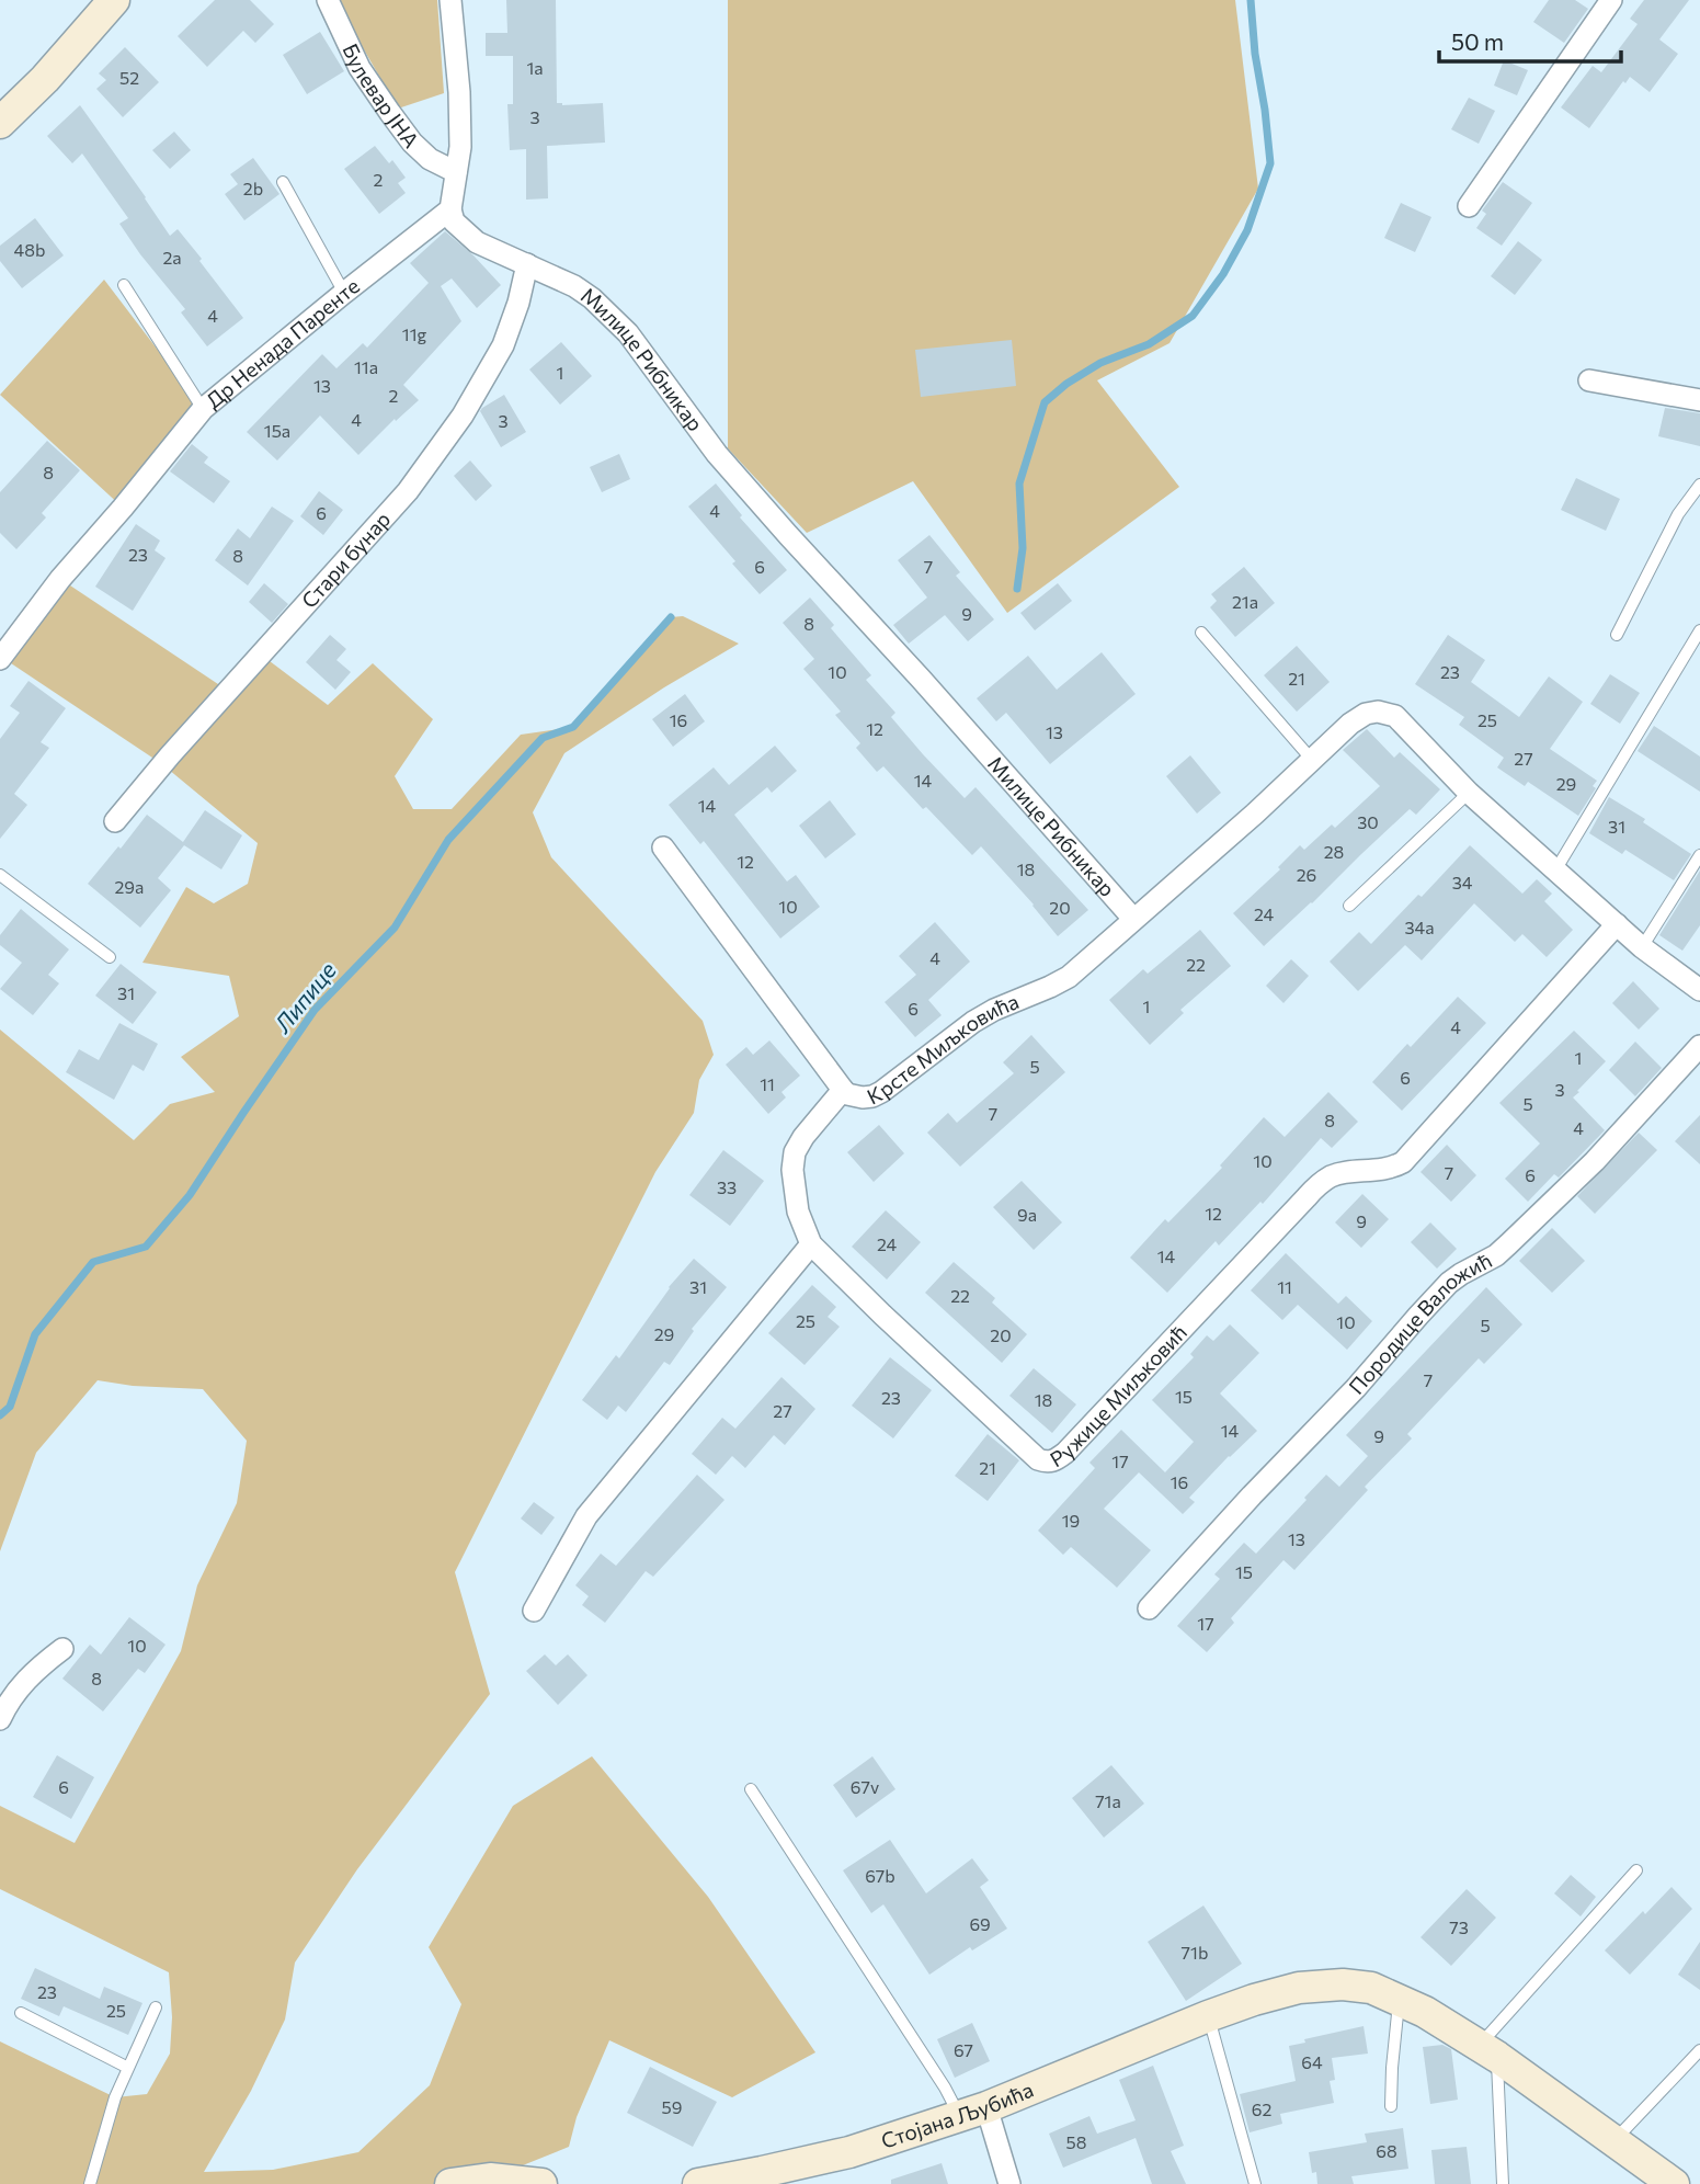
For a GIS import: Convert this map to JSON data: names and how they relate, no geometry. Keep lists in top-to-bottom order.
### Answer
{
  "streets": {
    "street": [
      "Булевар ЈНА",
      "Др Ненада Паренте",
      "Милице Рибникар",
      "Стари бунар",
      "Крсте Миљковића",
      "Породице Валожић",
      "Ружице Миљковић",
      "Стојана Љубића"
    ]
  },
  "crossings": [
    ["Др Ненада Паренте", "Милице Рибникар"],
    ["Милице Рибникар", "Стари бунар"],
    ["Милице Рибникар", "Крсте Миљковића"]
  ],
  "water": ["Липице"],
  "house_numbers": [
    "1a",
    "52",
    "3",
    "2",
    "2b",
    "48b",
    "2a",
    "4",
    "11g",
    "11a",
    "1",
    "13",
    "2",
    "4",
    "3",
    "15a",
    "8",
    "4",
    "6",
    "23",
    "8",
    "6",
    "7",
    "21a",
    "9",
    "8",
    "10",
    "23",
    "21",
    "16",
    "25",
    "12",
    "13",
    "27",
    "14",
    "29",
    "14",
    "30",
    "31",
    "28",
    "12",
    "18",
    "26",
    "34",
    "29a",
    "10",
    "20",
    "24",
    "34a",
    "4",
    "22",
    "31",
    "1",
    "6",
    "4",
    "1",
    "5",
    "6",
    "11",
    "3",
    "5",
    "7",
    "8",
    "4",
    "10",
    "7",
    "6",
    "33",
    "12",
    "9a",
    "9",
    "24",
    "14",
    "31",
    "11",
    "22",
    "25",
    "10",
    "5",
    "29",
    "20",
    "7",
    "15",
    "23",
    "18",
    "27",
    "14",
    "9",
    "17",
    "21",
    "16",
    "19",
    "13",
    "15",
    "17",
    "10",
    "8",
    "6",
    "67v",
    "71a",
    "67b",
    "69",
    "73",
    "71b",
    "23",
    "25",
    "67",
    "64",
    "59",
    "62",
    "58",
    "68"
  ],
  "scale_bar": "50 m"
}
